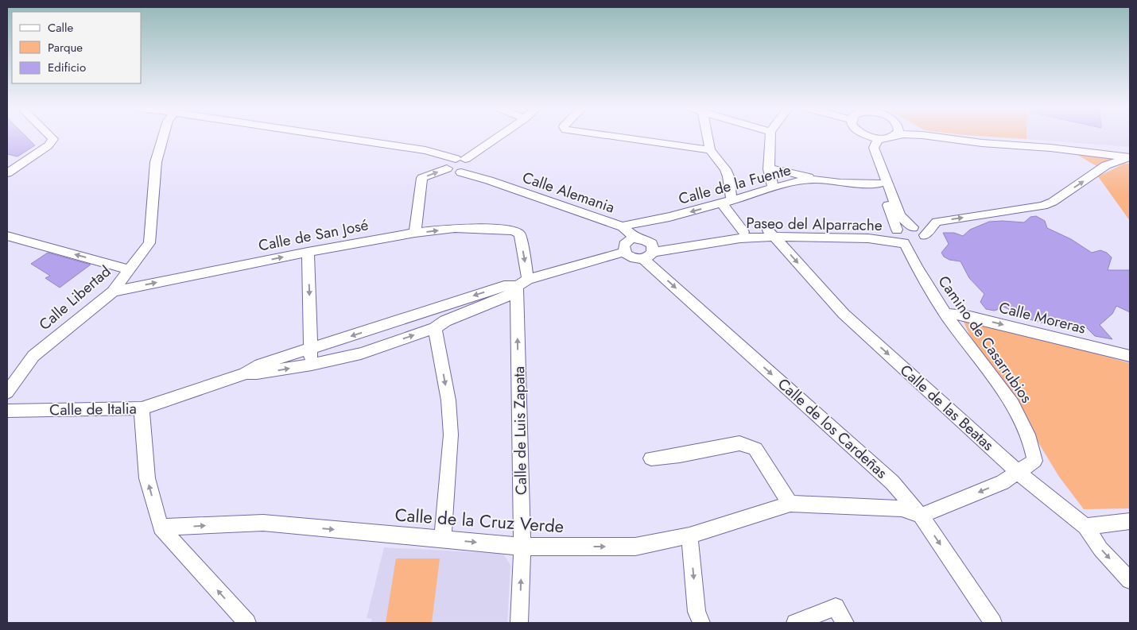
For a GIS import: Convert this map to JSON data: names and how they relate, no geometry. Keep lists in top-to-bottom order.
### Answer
{
  "streets": {
    "street": [
      "Calle de la Fuente",
      "Calle Alemania",
      "Paseo del Alparrache",
      "Calle de San José",
      "Calle Libertad",
      "Calle Moreras",
      "Camino de Casarrubios",
      "Calle de las Beatas",
      "Calle de Italia",
      "Calle de los Cardeñas",
      "Calle de Luis Zapata",
      "Calle de la Cruz Verde"
    ]
  },
  "crossings": [
    ["Calle de la Fuente", "Calle Alemania"],
    ["Calle de la Fuente", "Camino de Casarrubios"],
    ["Calle Alemania", "Paseo del Alparrache"],
    ["Calle Alemania", "Calle de Italia"],
    ["Calle Alemania", "Calle de los Cardeñas"],
    ["Paseo del Alparrache", "Camino de Casarrubios"],
    ["Paseo del Alparrache", "Calle de las Beatas"],
    ["Paseo del Alparrache", "Calle de Italia"],
    ["Paseo del Alparrache", "Calle de los Cardeñas"],
    ["Calle de San José", "Calle Libertad"],
    ["Calle de San José", "Calle de Luis Zapata"],
    ["Calle Moreras", "Camino de Casarrubios"],
    ["Camino de Casarrubios", "Calle de las Beatas"],
    ["Calle de Italia", "Calle de los Cardeñas"],
    ["Calle de Italia", "Calle de Luis Zapata"],
    ["Calle de los Cardeñas", "Calle de la Cruz Verde"],
    ["Calle de Luis Zapata", "Calle de la Cruz Verde"]
  ],
  "one_way": [
    "Calle de San José",
    "Calle Moreras",
    "Calle de las Beatas",
    "Calle de los Cardeñas",
    "Calle de la Cruz Verde"
  ],
  "legend": ["Calle", "Parque", "Edificio"]
}
